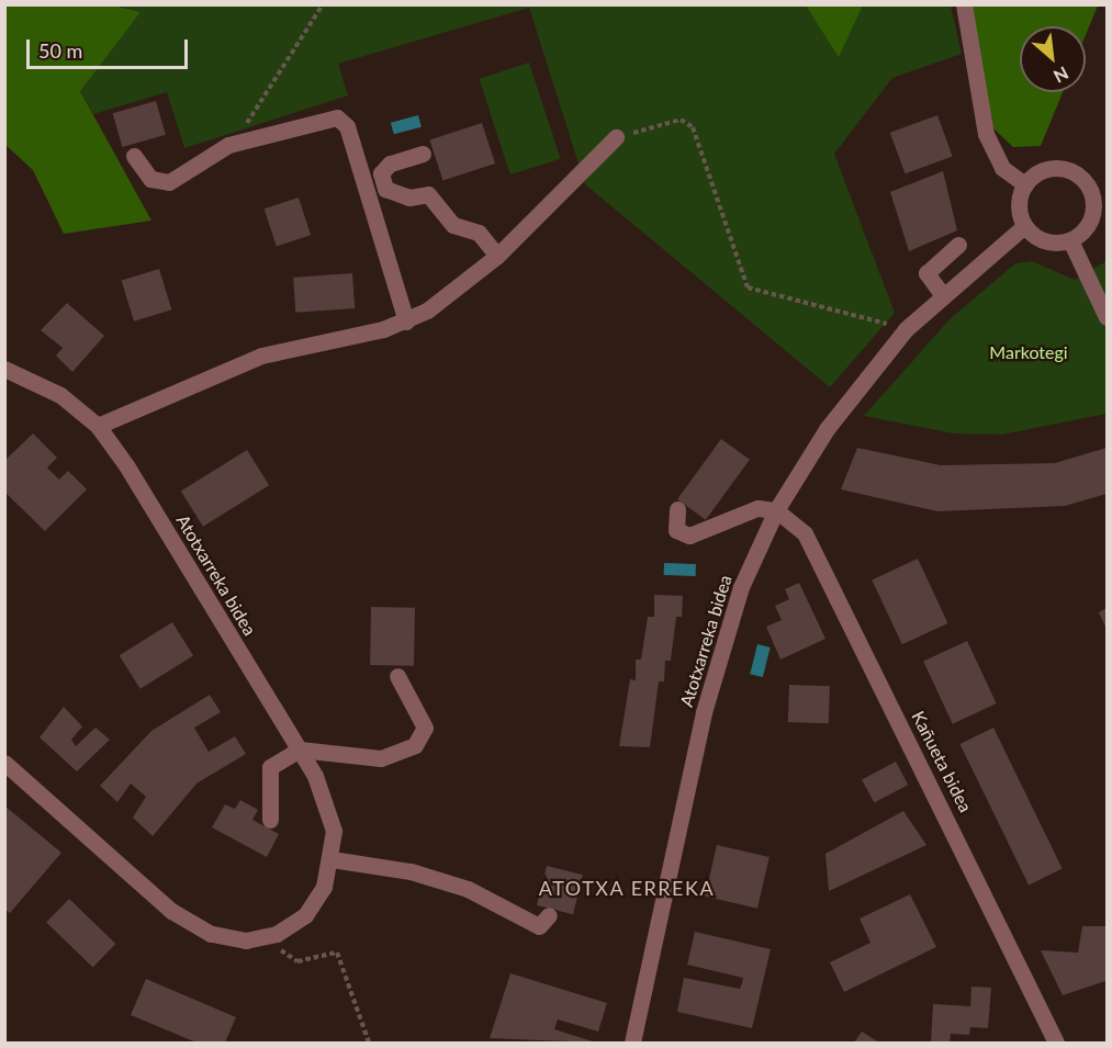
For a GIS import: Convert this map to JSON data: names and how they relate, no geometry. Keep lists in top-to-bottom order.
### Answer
{
  "streets": {
    "street": ["Atotxarreka bidea", "Kañueta bidea"]
  },
  "crossings": [
    ["Atotxarreka bidea", "Kañueta bidea"]
  ],
  "districts": ["ATOTXA ERREKA"],
  "parks": ["Markotegi"],
  "scale_bar": "50 m",
  "north": "bottom right"
}
